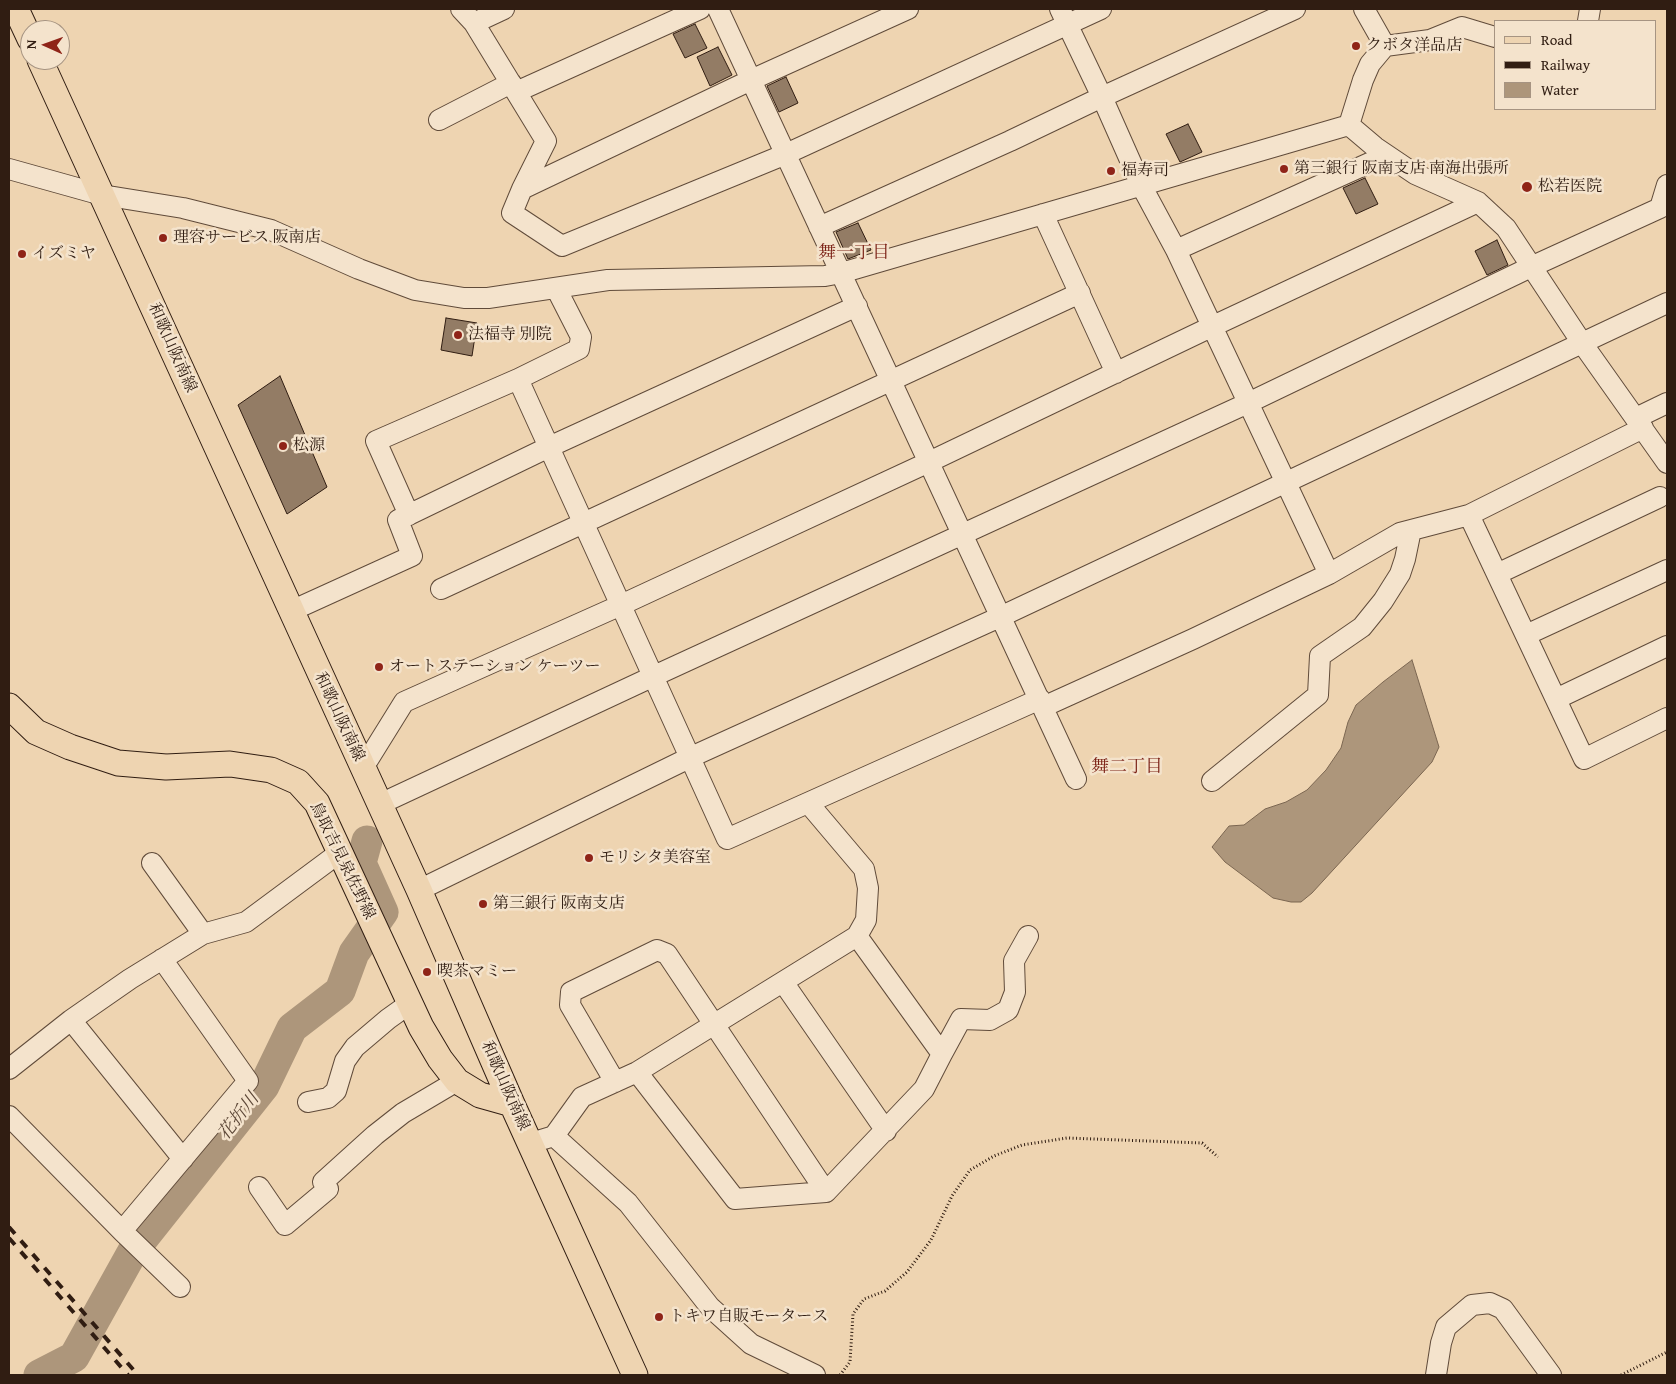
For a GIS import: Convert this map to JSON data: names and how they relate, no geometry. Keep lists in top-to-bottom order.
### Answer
{
  "streets": {
    "main road": ["和歌山阪南線", "鳥取吉見泉佐野線"]
  },
  "crossings": [
    ["和歌山阪南線", "鳥取吉見泉佐野線"]
  ],
  "districts": ["舞一丁目", "舞二丁目"],
  "water": ["花折川"],
  "places": [
    "クボタ洋品店",
    "第三銀行 阪南支店 南海出張所",
    "福寿司",
    "松若医院",
    "理容サービス 阪南店",
    "イズミヤ",
    "法福寺 別院",
    "松源",
    "オートステーション ケーツー",
    "モリシタ美容室",
    "第三銀行 阪南支店",
    "喫茶マミー",
    "トキワ自販モータース"
  ],
  "legend": ["Road", "Railway", "Water"],
  "north": "left"
}
